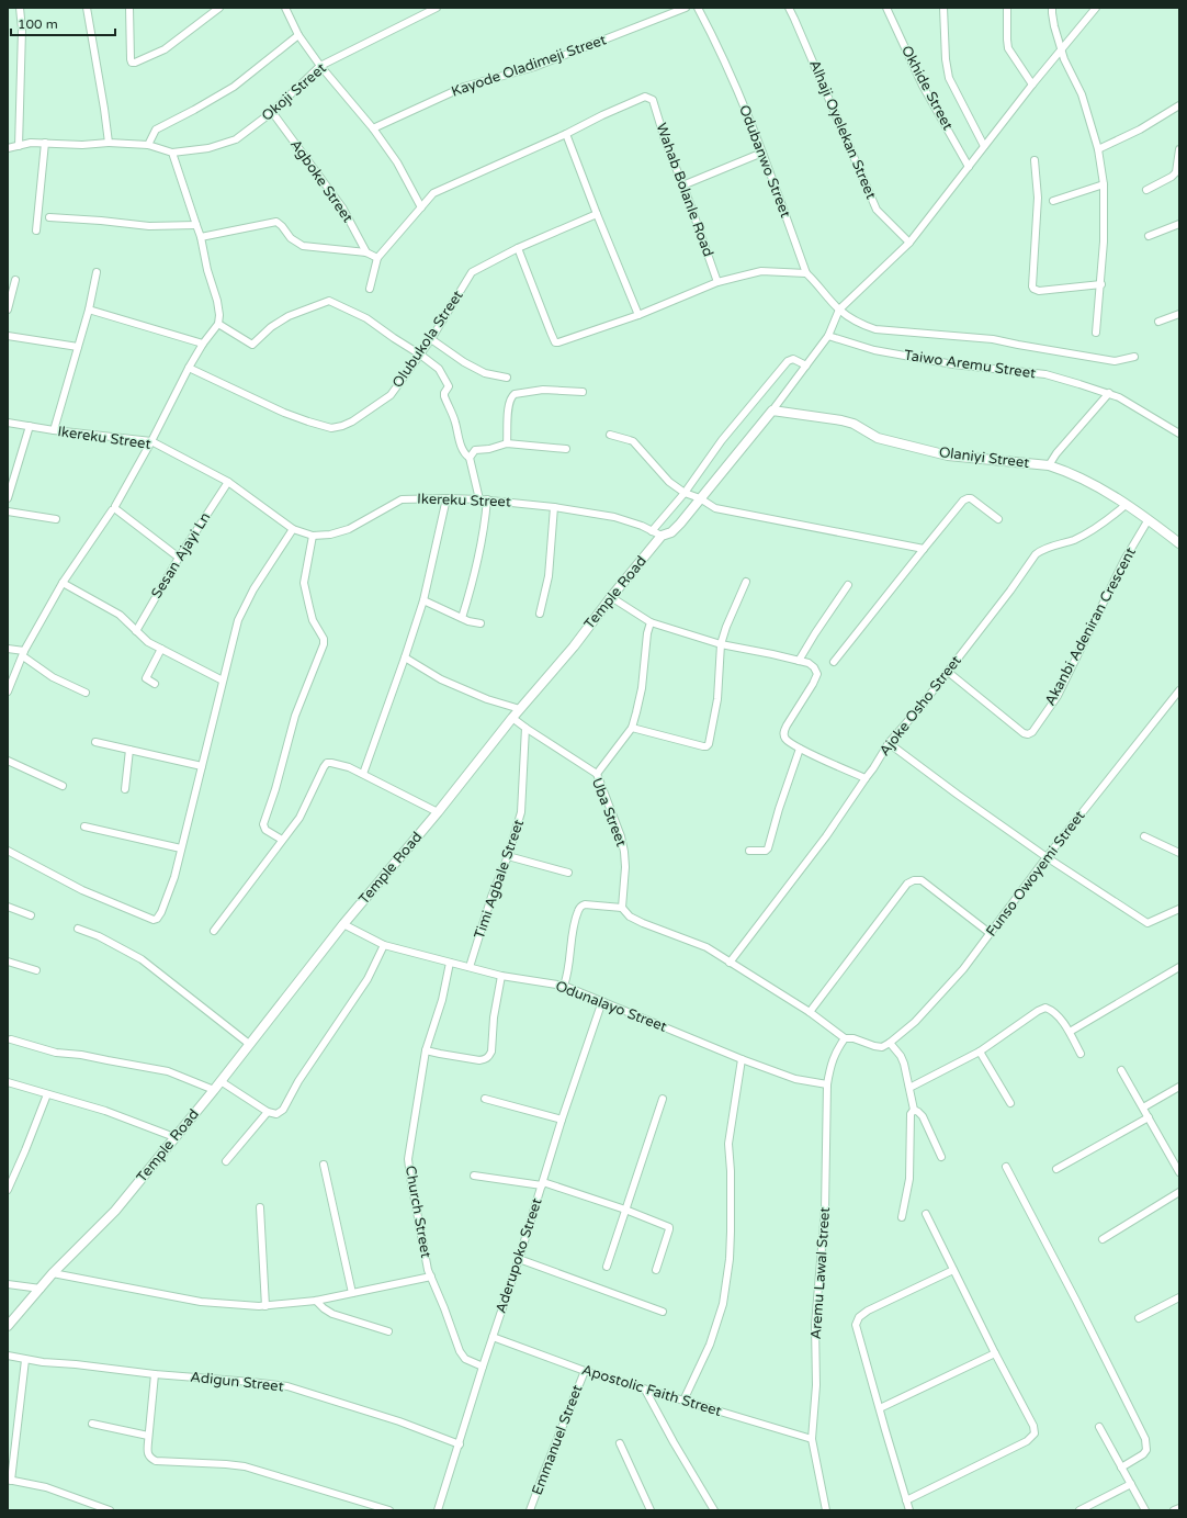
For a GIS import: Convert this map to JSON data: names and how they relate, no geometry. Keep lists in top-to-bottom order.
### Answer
{
  "streets": {
    "street": [
      "Kayode Oladimeji Street",
      "Okhide Street",
      "Okoji Street",
      "Alhaji Oyelekan Street",
      "Odubanwo Street",
      "Agboke Street",
      "Wahab Bolanle Road",
      "Olubukola Street",
      "Taiwo Aremu Street",
      "Ikereku Street",
      "Olaniyi Street",
      "Sesan Ajayi Ln",
      "Temple Road",
      "Akanbi Adeniran Crescent",
      "Ajoke Osho Street",
      "Uba Street",
      "Funso Owoyemi Street",
      "Timi Agbale Street",
      "Odunalayo Street",
      "Church Street",
      "Aderupoko Street",
      "Aremu Lawal Street",
      "Adigun Street",
      "Apostolic Faith Street",
      "Emmanuel Street"
    ]
  },
  "crossings": [
    ["Okoji Street", "Agboke Street"],
    ["Ikereku Street", "Sesan Ajayi Ln"],
    ["Ikereku Street", "Temple Road"],
    ["Olaniyi Street", "Temple Road"],
    ["Olaniyi Street", "Akanbi Adeniran Crescent"],
    ["Olaniyi Street", "Ajoke Osho Street"],
    ["Temple Road", "Odunalayo Street"],
    ["Akanbi Adeniran Crescent", "Ajoke Osho Street"],
    ["Uba Street", "Timi Agbale Street"],
    ["Funso Owoyemi Street", "Aremu Lawal Street"],
    ["Timi Agbale Street", "Odunalayo Street"],
    ["Odunalayo Street", "Church Street"],
    ["Odunalayo Street", "Aderupoko Street"],
    ["Odunalayo Street", "Aremu Lawal Street"],
    ["Church Street", "Aderupoko Street"],
    ["Aderupoko Street", "Adigun Street"],
    ["Aderupoko Street", "Apostolic Faith Street"],
    ["Aremu Lawal Street", "Apostolic Faith Street"],
    ["Apostolic Faith Street", "Emmanuel Street"]
  ],
  "scale_bar": "100 m"
}
